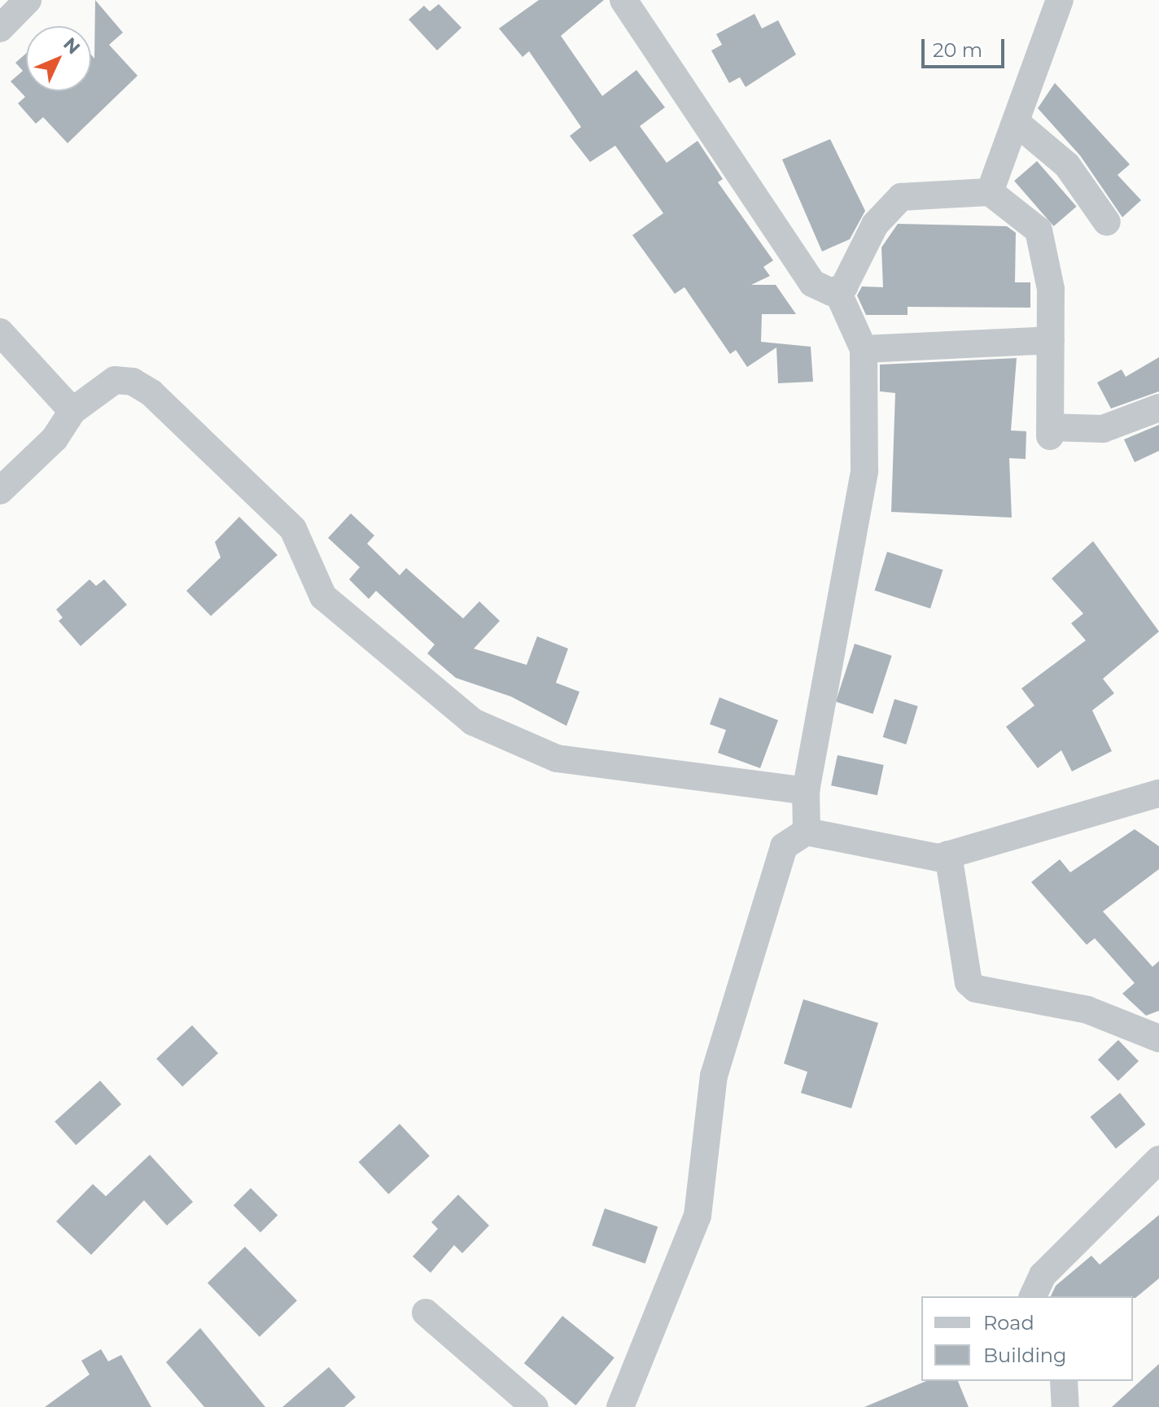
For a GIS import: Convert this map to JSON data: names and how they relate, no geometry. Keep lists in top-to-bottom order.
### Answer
{
  "legend": ["Road", "Building"],
  "scale_bar": "20 m",
  "north": "top right"
}
